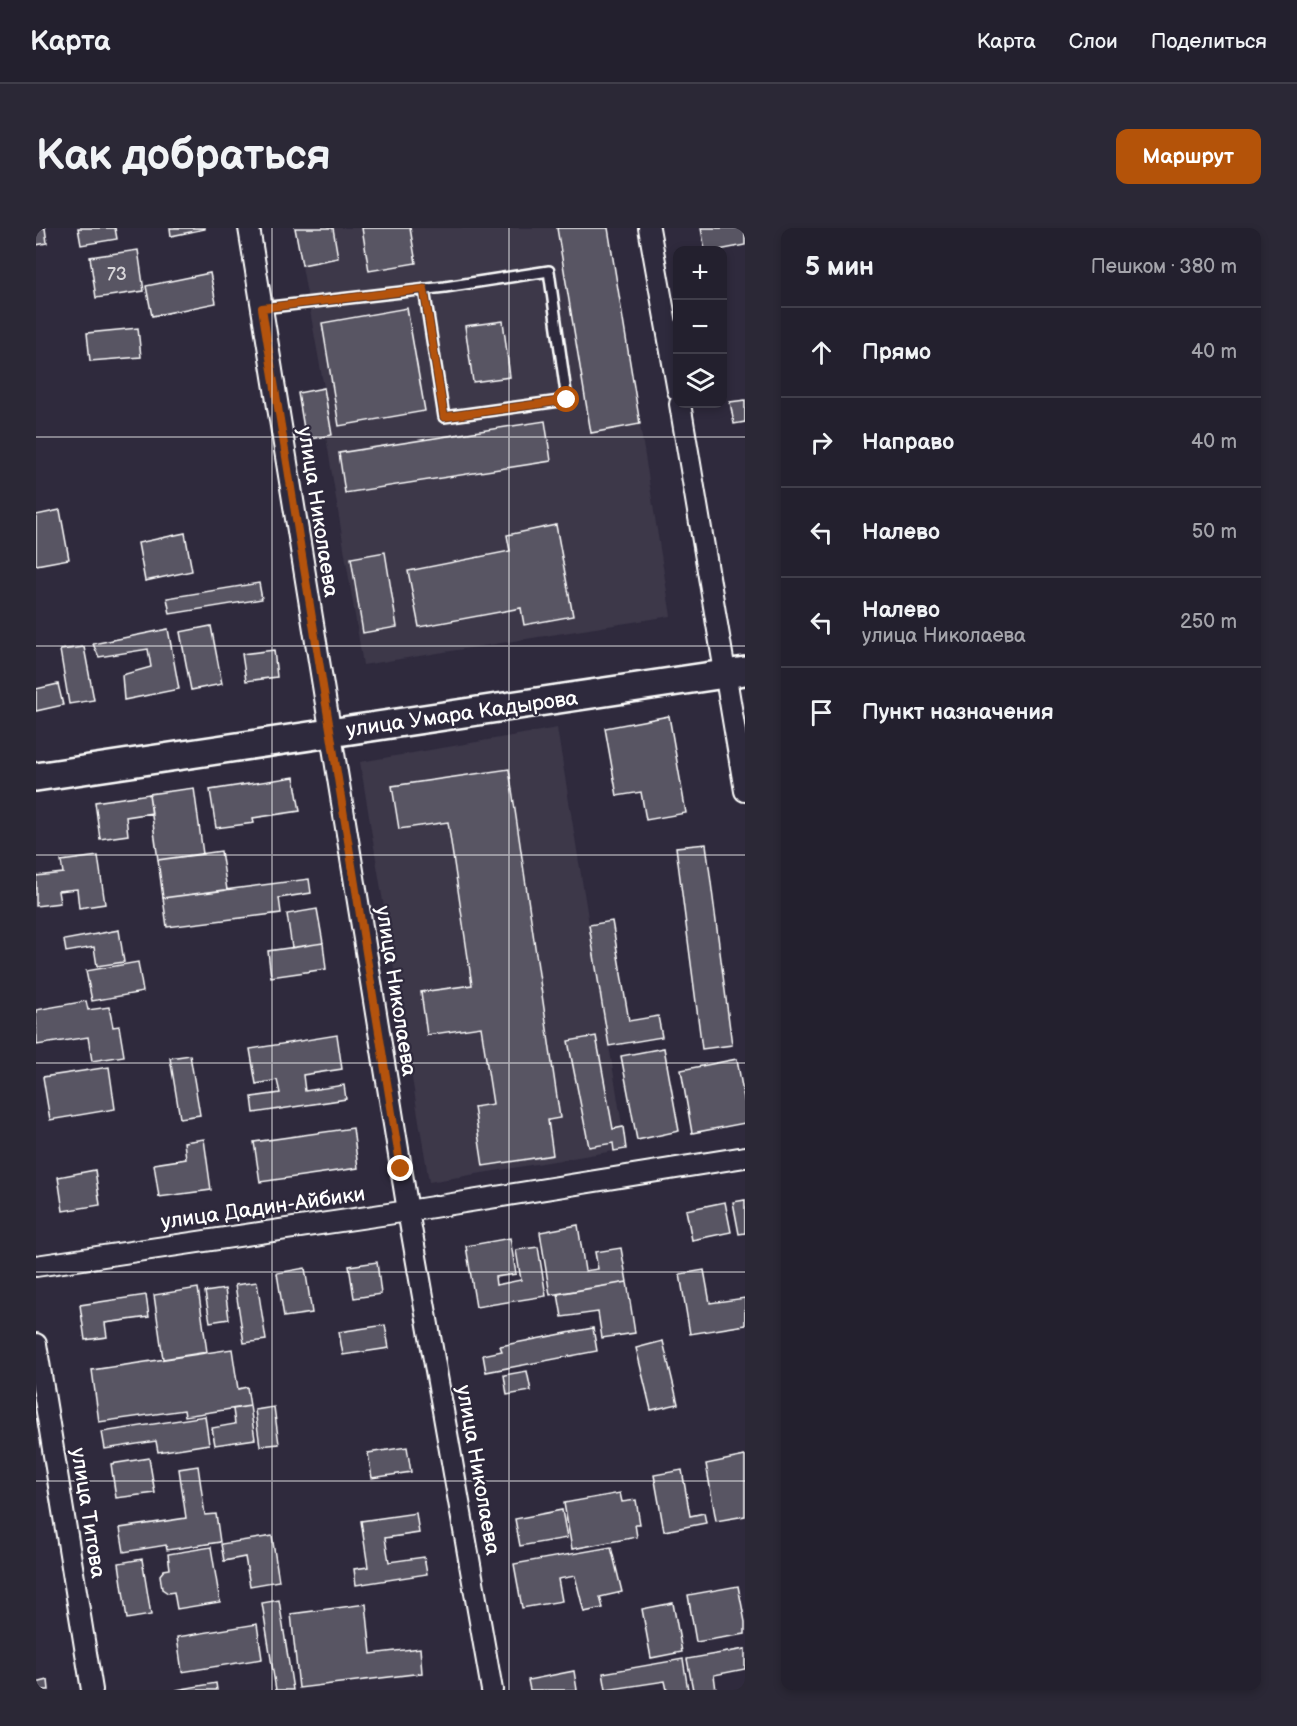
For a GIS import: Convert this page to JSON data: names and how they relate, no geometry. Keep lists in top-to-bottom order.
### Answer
{
  "streets": {
    "street": [
      "улица Николаева",
      "улица Умара Кадырова",
      "улица Дадин-Айбики",
      "улица Титова"
    ]
  },
  "crossings": [
    ["улица Николаева", "улица Умара Кадырова"],
    ["улица Николаева", "улица Дадин-Айбики"]
  ],
  "house_numbers": ["73"],
  "page": {
    "header": "Карта",
    "nav": ["Карта", "Слои", "Поделиться"],
    "buttons": "Маршрут",
    "title": "Как добраться",
    "heading": ["5 мин", "Пешком · 380 m"],
    "map_buttons": ["+", "−"],
    "list": [
      ["Прямо", "40 m"],
      ["Направо", "40 m"],
      ["Налево", "50 m"],
      ["Налево", "улица Николаева", "250 m"],
      "Пункт назначения"
    ]
  }
}
